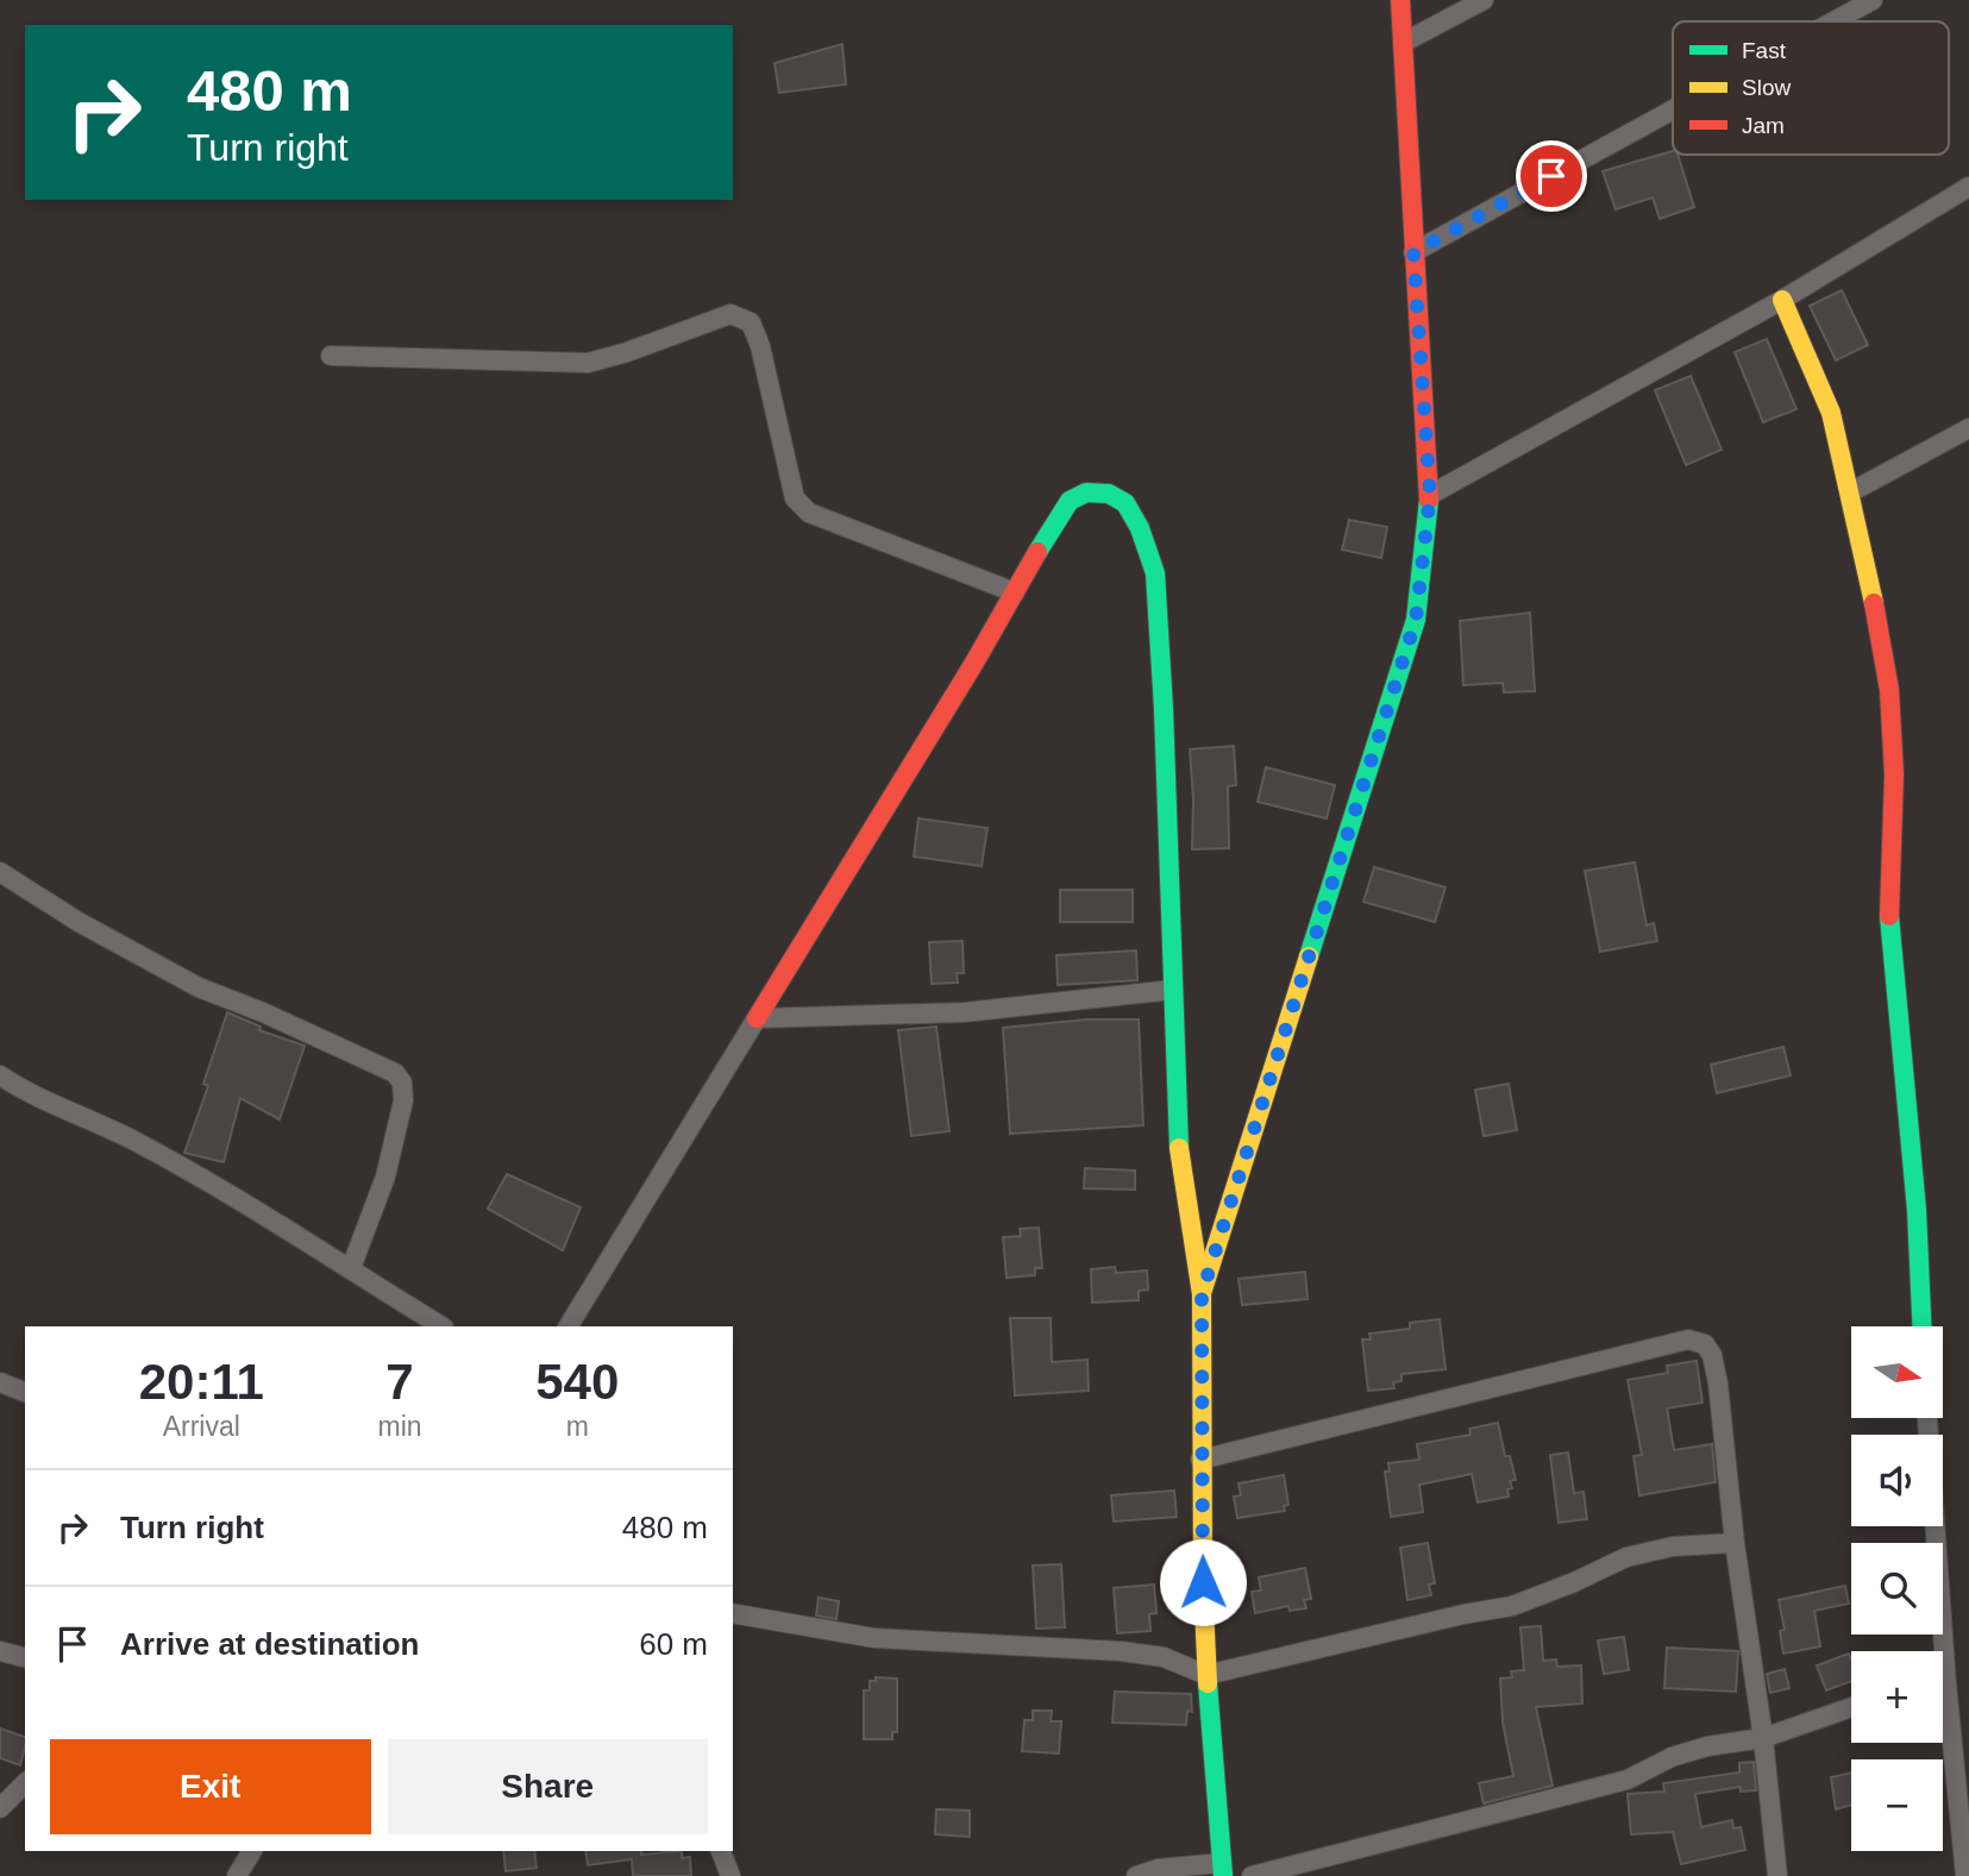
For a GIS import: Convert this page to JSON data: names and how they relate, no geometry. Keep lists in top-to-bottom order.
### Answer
{
  "legend": ["Fast", "Slow", "Jam"],
  "north": "right",
  "page": {
    "turn": ["480 m", "Turn right"],
    "map_buttons": ["+", "−"],
    "eta": [
      "20:11",
      "Arrival",
      "7",
      "min",
      "540",
      "m"
    ],
    "list": [
      {
        "name": "Turn right",
        "value": "480 m"
      },
      {
        "name": "Arrive at destination",
        "value": "60 m"
      }
    ],
    "buttons": ["Exit", "Share"]
  }
}
